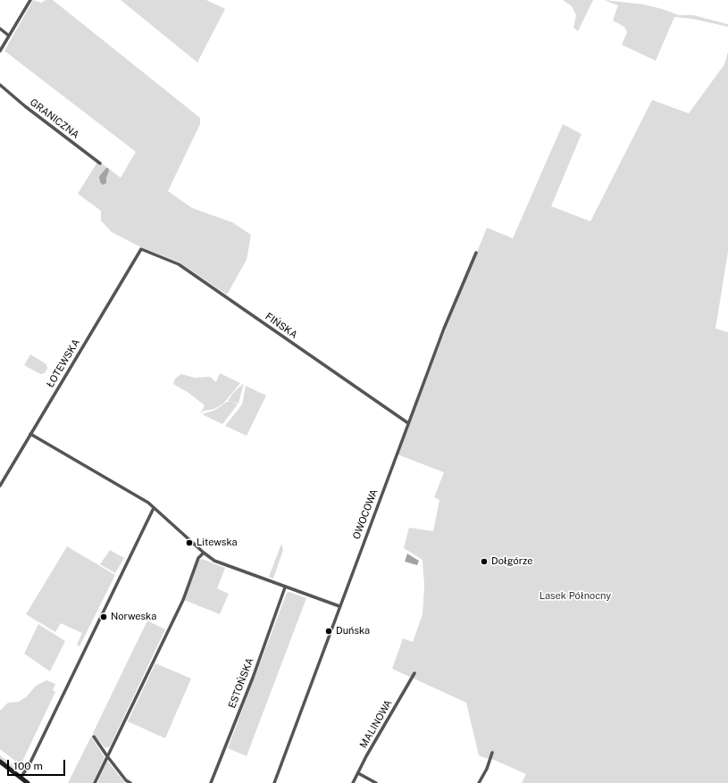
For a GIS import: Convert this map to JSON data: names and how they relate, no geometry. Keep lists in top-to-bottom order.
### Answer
{
  "streets": {
    "street": [
      "GRANICZNA",
      "FIŃSKA",
      "ŁOTEWSKA",
      "OWOCOWA",
      "ESTOŃSKA",
      "MALINOWA"
    ]
  },
  "crossings": [
    ["FIŃSKA", "ŁOTEWSKA"],
    ["FIŃSKA", "OWOCOWA"]
  ],
  "parks": ["Lasek Północny"],
  "places": [
    "Litewska",
    "Dołgórze",
    "Norweska",
    "Duńska"
  ],
  "scale_bar": "100 m"
}
